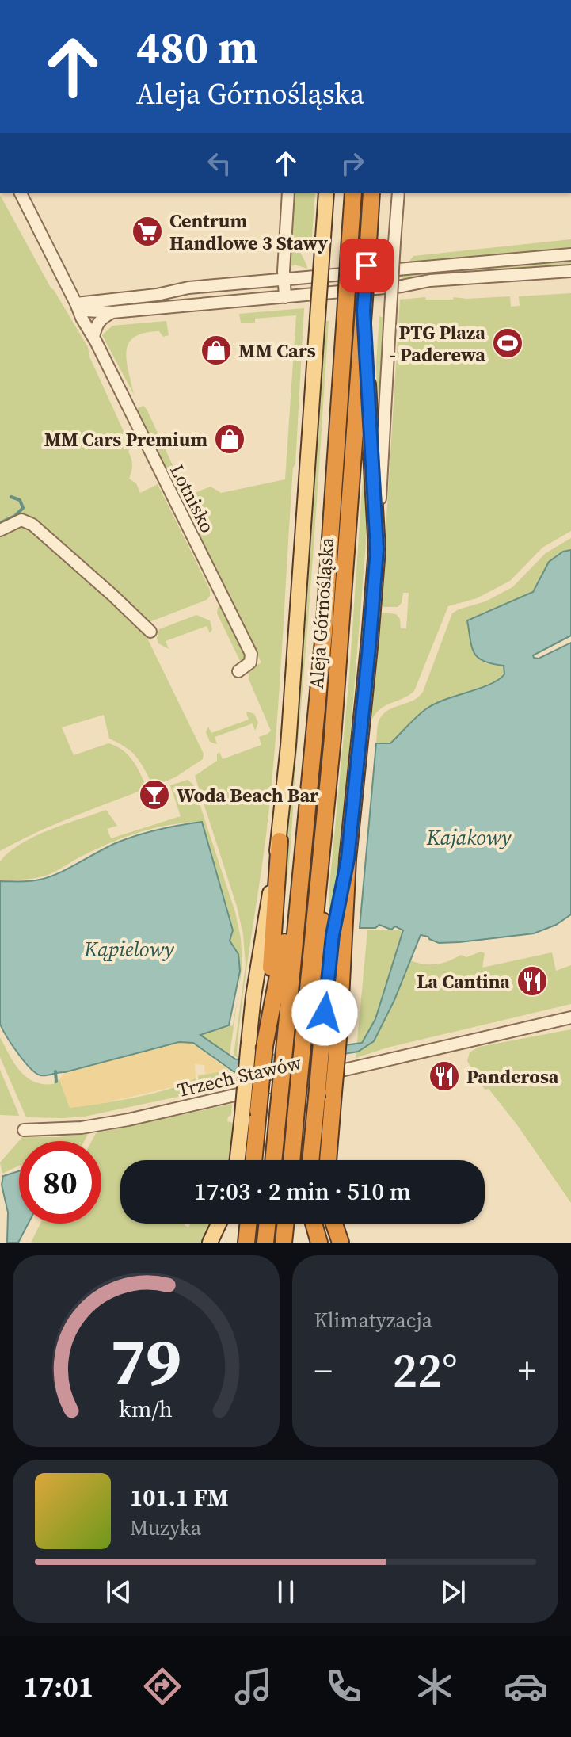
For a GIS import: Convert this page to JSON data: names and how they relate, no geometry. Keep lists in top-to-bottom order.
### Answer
{
  "streets": {
    "highway": ["Aleja Górnośląska"],
    "street": ["Lotnisko", "Trzech Stawów"]
  },
  "water": ["Kajakowy", "Kąpielowy"],
  "places": {
    "supermarket": ["Centrum Handlowe 3 Stawy"],
    "sports": ["PTG Plaza - Paderewa"],
    "shop": ["MM Cars", "MM Cars Premium"],
    "bar": ["Woda Beach Bar"],
    "restaurant": ["La Cantina", "Panderosa"]
  },
  "page": {
    "turn": ["480 m", "Aleja Górnośląska"],
    "limit": "80",
    "trip": "17:03 · 2 min · 510 m",
    "tile": "Klimatyzacja",
    "heat": ["−", "22°", "+"],
    "song": ["101.1 FM", "Muzyka"],
    "tabs": "17:01",
    "gauge": ["79", "km/h"]
  }
}
